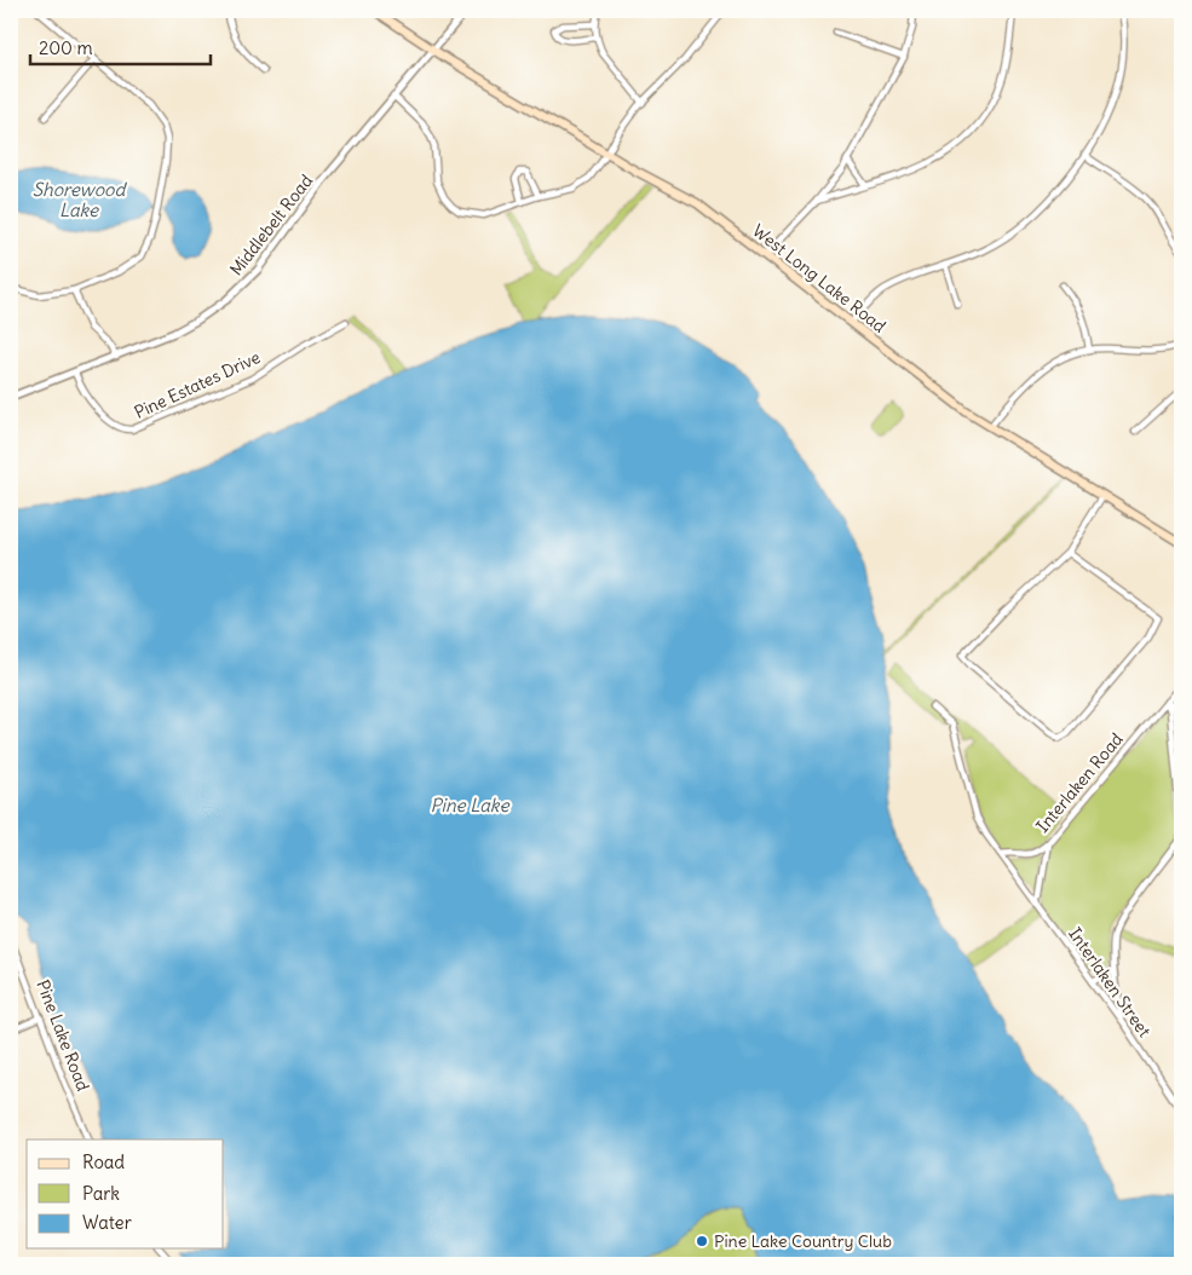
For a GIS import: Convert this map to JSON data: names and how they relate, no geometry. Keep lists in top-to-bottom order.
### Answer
{
  "streets": {
    "main road": ["West Long Lake Road"],
    "street": [
      "Middlebelt Road",
      "Pine Estates Drive",
      "Interlaken Road",
      "Interlaken Street",
      "Pine Lake Road"
    ]
  },
  "crossings": [
    ["Middlebelt Road", "West Long Lake Road"],
    ["Middlebelt Road", "Pine Estates Drive"],
    ["Interlaken Road", "Interlaken Street"]
  ],
  "water": ["Shorewood Lake", "Pine Lake"],
  "places": ["Pine Lake Country Club"],
  "legend": ["Road", "Park", "Water"],
  "scale_bar": "200 m"
}
